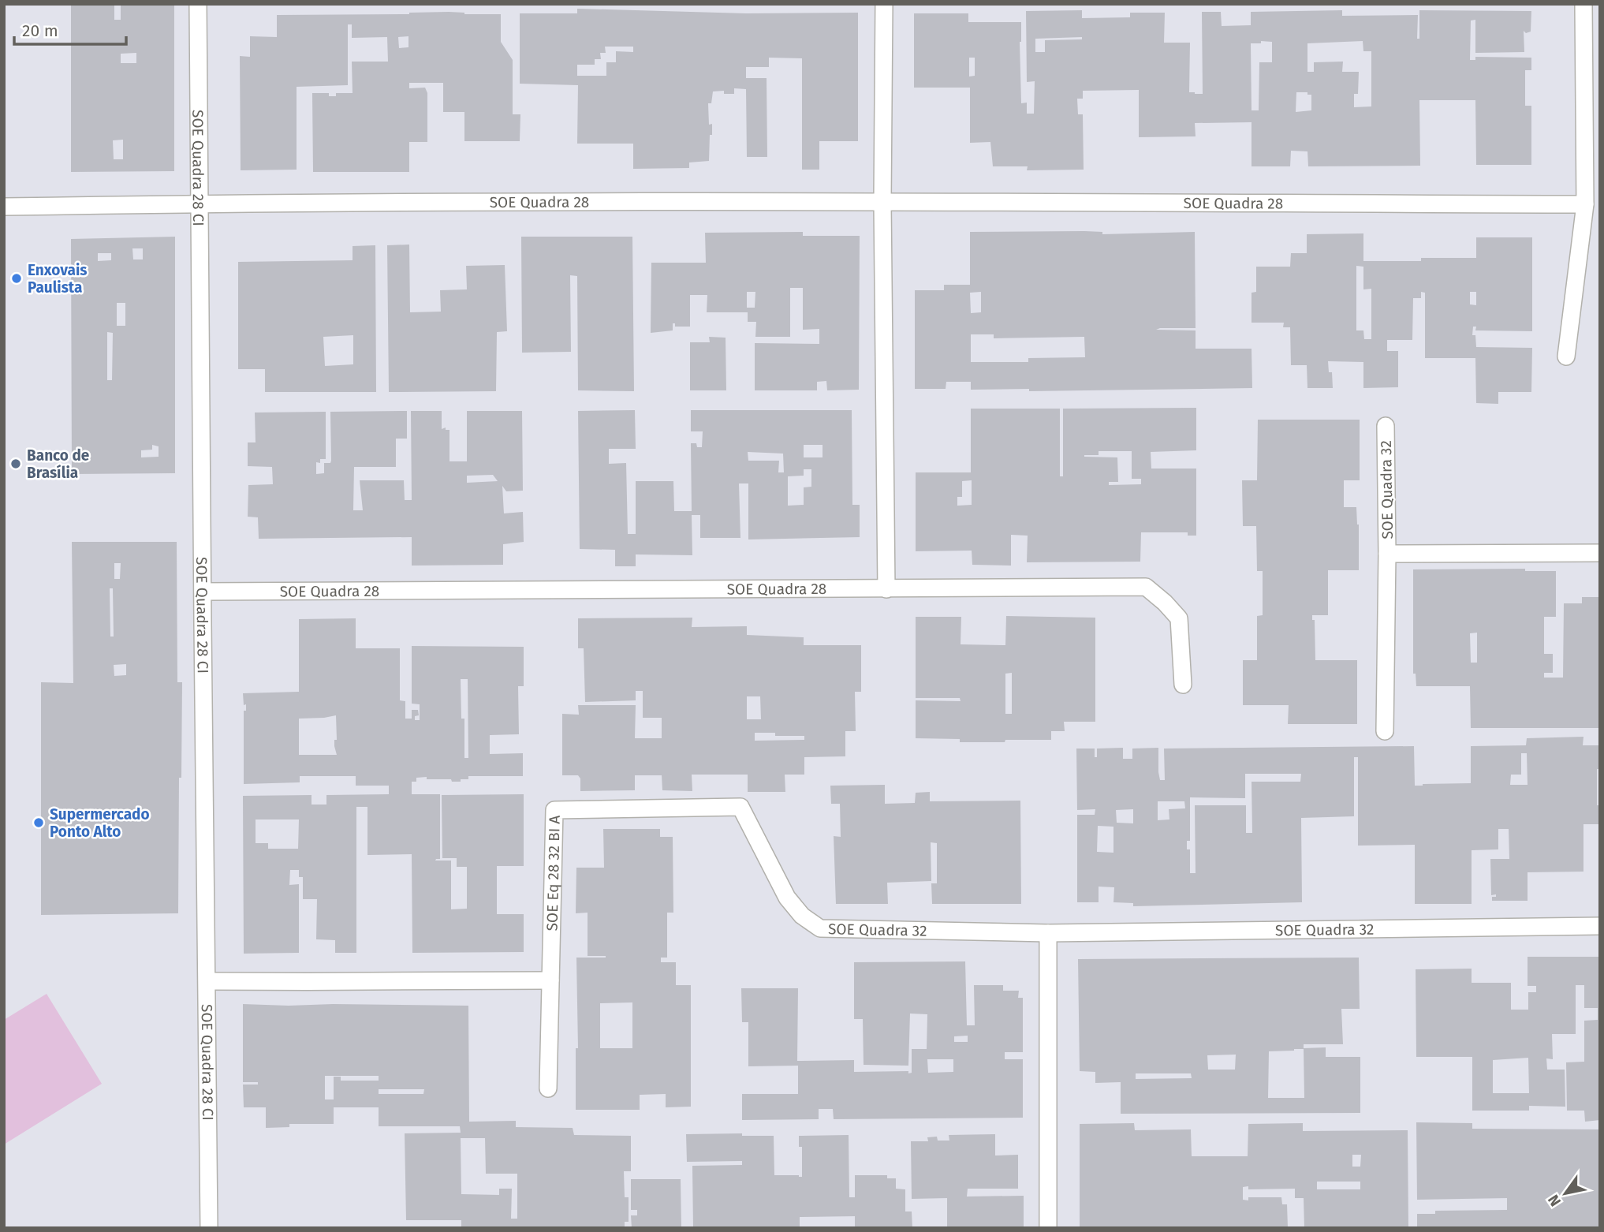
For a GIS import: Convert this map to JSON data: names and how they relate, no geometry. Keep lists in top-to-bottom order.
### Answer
{
  "streets": {
    "street": [
      "SOE Quadra 28 CI",
      "SOE Quadra 28",
      "SOE Quadra 32",
      "SOE Eq 28 32 BI A"
    ]
  },
  "crossings": [
    ["SOE Quadra 28 CI", "SOE Quadra 28"],
    ["SOE Quadra 32", "SOE Eq 28 32 BI A"]
  ],
  "places": ["Enxovais Paulista", "Banco de Brasília", "Supermercado Ponto Alto"],
  "scale_bar": "20 m",
  "north": "bottom left"
}
